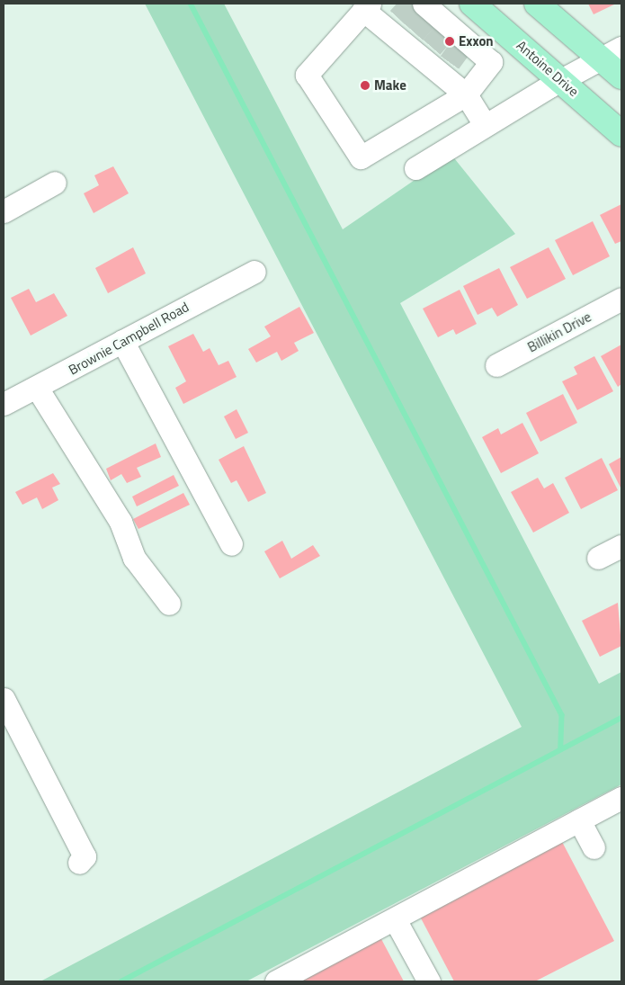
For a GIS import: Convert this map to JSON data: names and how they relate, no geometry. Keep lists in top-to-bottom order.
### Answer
{
  "streets": {
    "main road": ["Antoine Drive"],
    "street": ["Billikin Drive", "Brownie Campbell Road"]
  },
  "places": ["Exxon", "Make"]
}
